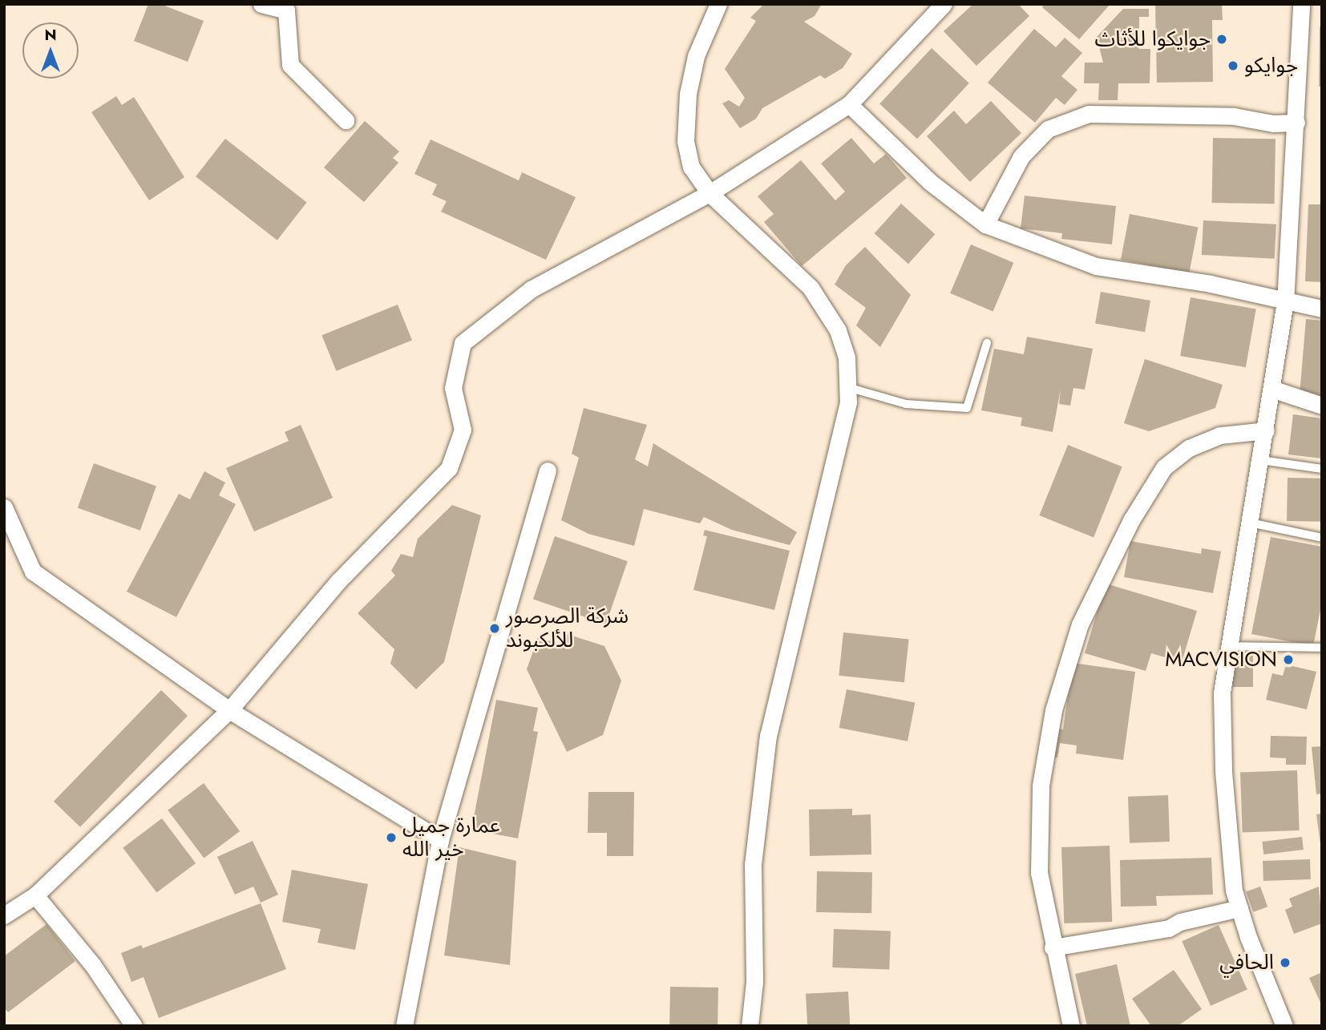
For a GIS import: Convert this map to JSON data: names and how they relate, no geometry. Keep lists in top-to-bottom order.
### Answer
{
  "places": [
    "جوايكوا للأثاث",
    "جوايكو",
    "شركة الصرصور للألكبوند",
    "MACVISION",
    "عمارة جميل خير الله",
    "الحافي"
  ],
  "north": "top"
}
